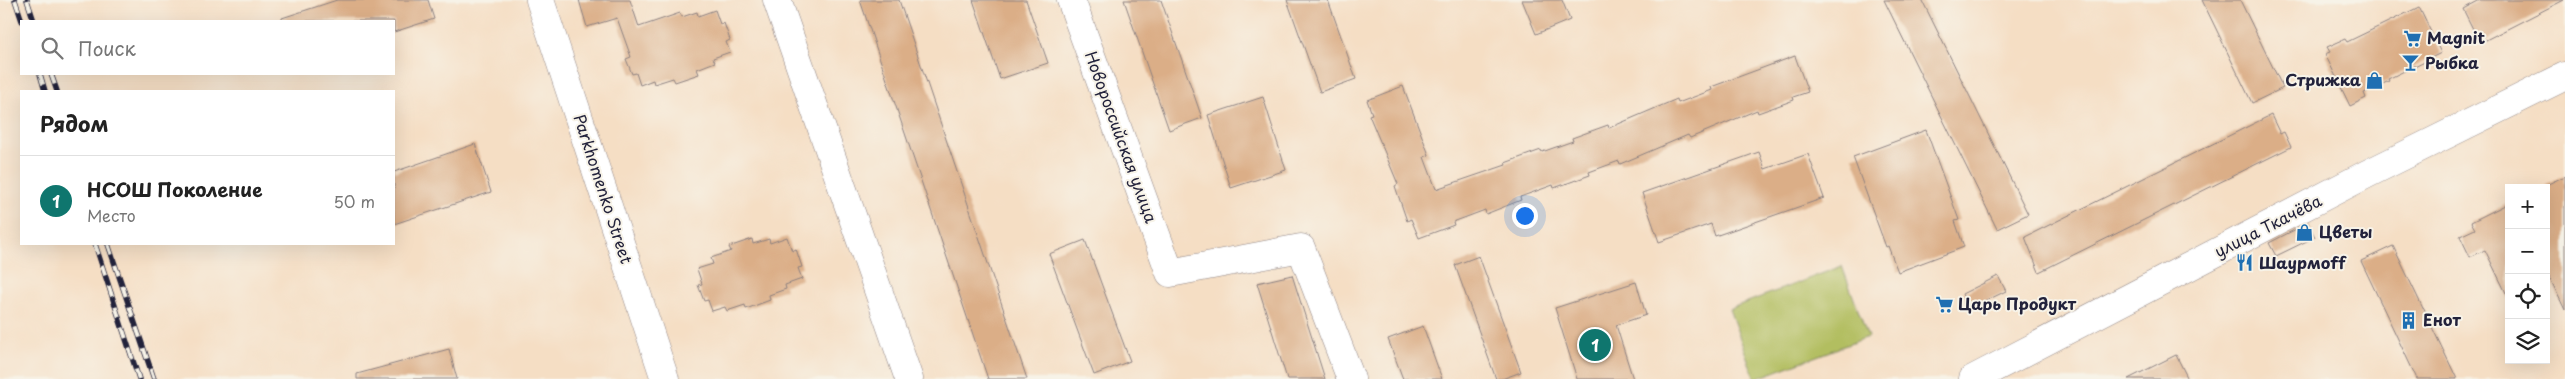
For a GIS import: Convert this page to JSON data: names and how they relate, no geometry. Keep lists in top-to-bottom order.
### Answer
{
  "streets": {
    "street": ["Новороссийская улица", "Parkhomenko Street", "улица Ткачёва"]
  },
  "places": {
    "supermarket": ["Magnit", "Царь Продукт"],
    "bar": ["Рыбка"],
    "shop": ["Стрижка", "Цветы"],
    "restaurant": ["Шаурмоff"],
    "building": ["Енот"]
  },
  "page": {
    "search": "Поиск",
    "heading": "Рядом",
    "list": [
      {
        "mark": "1",
        "name": "НСОШ Поколение",
        "note": "Место",
        "value": "50 m"
      }
    ],
    "map_buttons": ["+", "−"],
    "pins": "1"
  }
}
